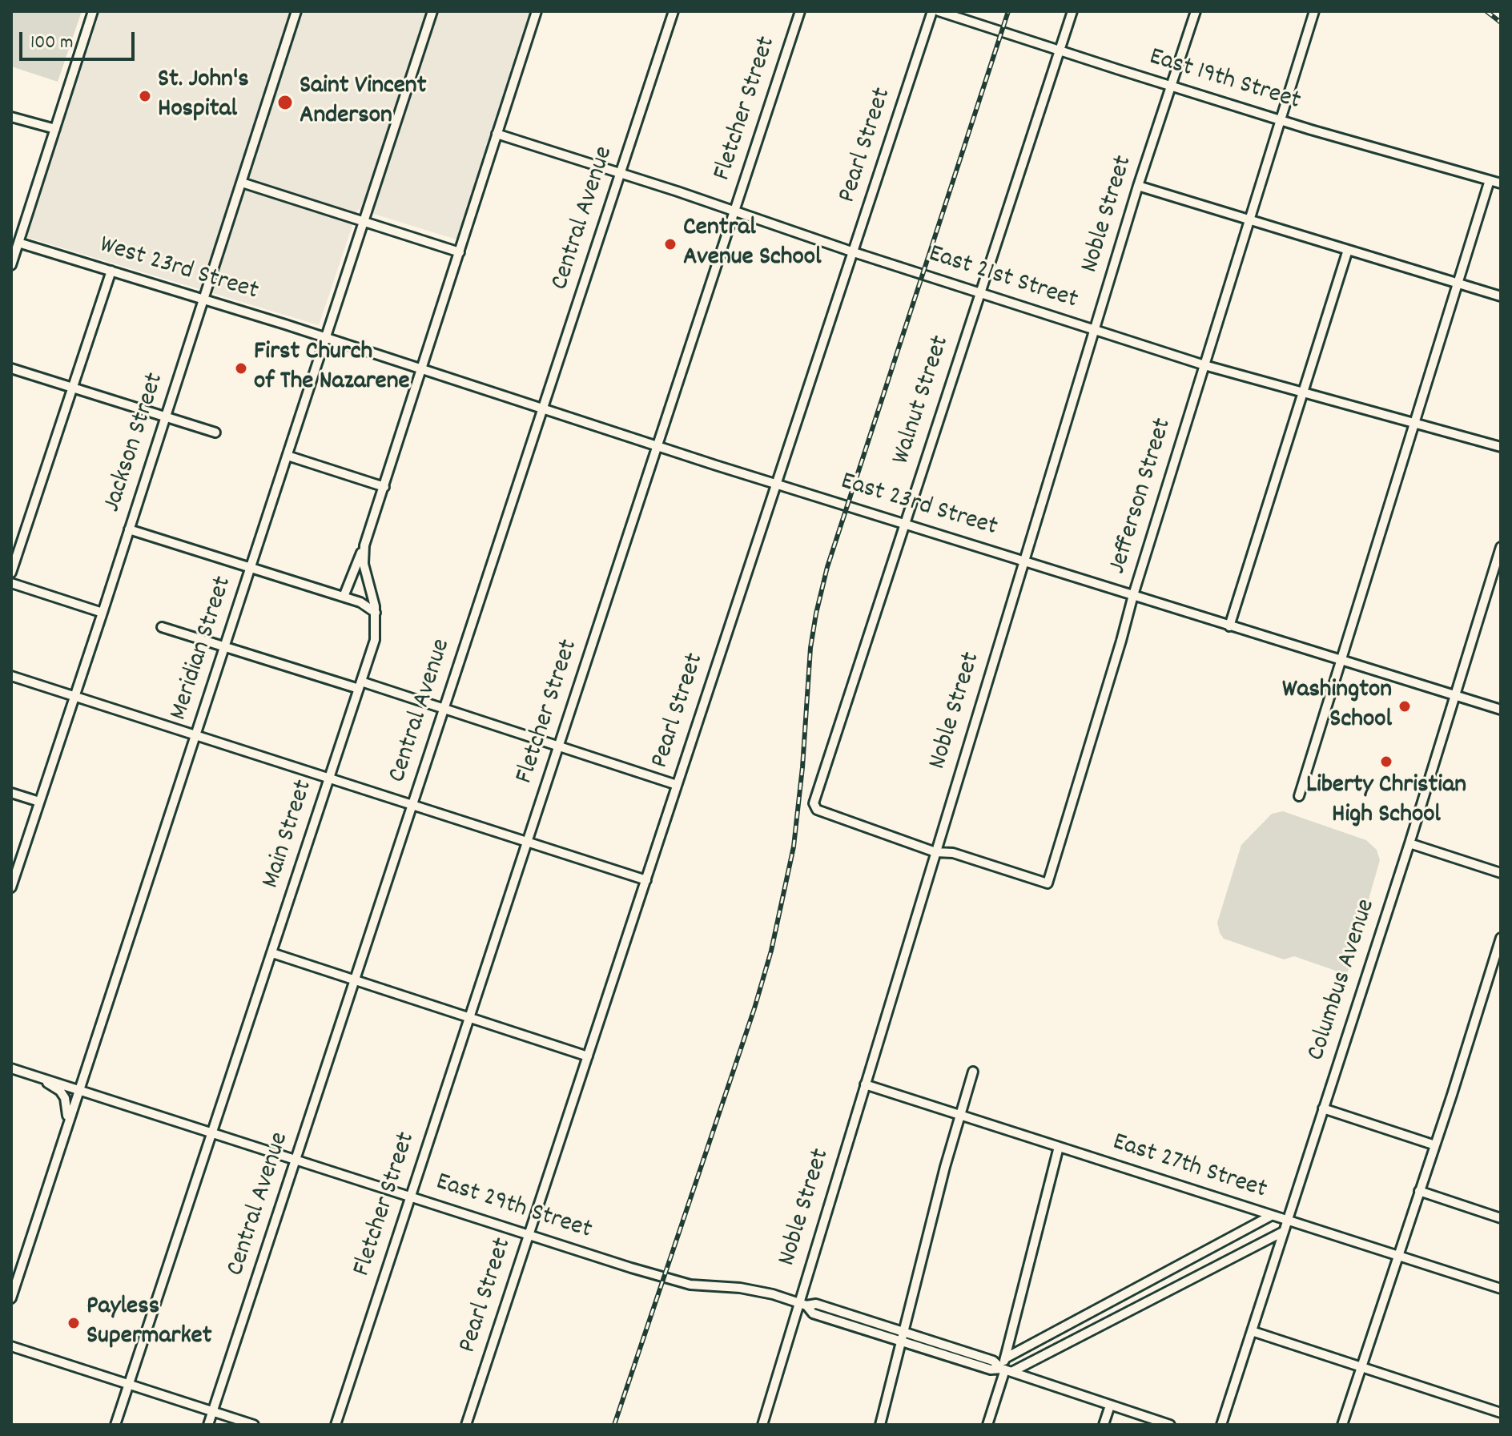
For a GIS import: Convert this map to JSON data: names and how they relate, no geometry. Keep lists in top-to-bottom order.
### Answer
{
  "streets": {
    "street": [
      "East 19th Street",
      "Fletcher Street",
      "Pearl Street",
      "Noble Street",
      "Central Avenue",
      "West 23rd Street",
      "East 21st Street",
      "Walnut Street",
      "Jackson Street",
      "Jefferson Street",
      "East 23rd Street",
      "Meridian Street",
      "Main Street",
      "Columbus Avenue",
      "East 27th Street",
      "East 29th Street"
    ]
  },
  "crossings": [
    ["East 19th Street", "Noble Street"],
    ["East 19th Street", "Walnut Street"],
    ["East 19th Street", "Jefferson Street"],
    ["Fletcher Street", "East 21st Street"],
    ["Fletcher Street", "East 23rd Street"],
    ["Fletcher Street", "East 29th Street"],
    ["Pearl Street", "East 21st Street"],
    ["Pearl Street", "East 23rd Street"],
    ["Pearl Street", "East 29th Street"],
    ["Noble Street", "East 21st Street"],
    ["Noble Street", "Walnut Street"],
    ["Noble Street", "Jefferson Street"],
    ["Noble Street", "East 23rd Street"],
    ["Noble Street", "East 27th Street"],
    ["Noble Street", "East 29th Street"],
    ["Central Avenue", "East 21st Street"],
    ["Central Avenue", "East 23rd Street"],
    ["Central Avenue", "East 29th Street"],
    ["West 23rd Street", "Jackson Street"],
    ["West 23rd Street", "East 23rd Street"],
    ["West 23rd Street", "Meridian Street"],
    ["East 21st Street", "Walnut Street"],
    ["East 21st Street", "Jefferson Street"],
    ["East 21st Street", "Main Street"],
    ["Walnut Street", "Jefferson Street"],
    ["Walnut Street", "East 23rd Street"],
    ["Jefferson Street", "East 23rd Street"],
    ["East 23rd Street", "Meridian Street"],
    ["East 23rd Street", "Main Street"],
    ["East 23rd Street", "Columbus Avenue"],
    ["Meridian Street", "East 29th Street"],
    ["Main Street", "East 29th Street"],
    ["Columbus Avenue", "East 27th Street"]
  ],
  "places": [
    "St. John's Hospital",
    "Saint Vincent Anderson",
    "Central Avenue School",
    "First Church of The Nazarene",
    "Washington School",
    "Liberty Christian High School",
    "Payless Supermarket"
  ],
  "scale_bar": "100 m"
}
